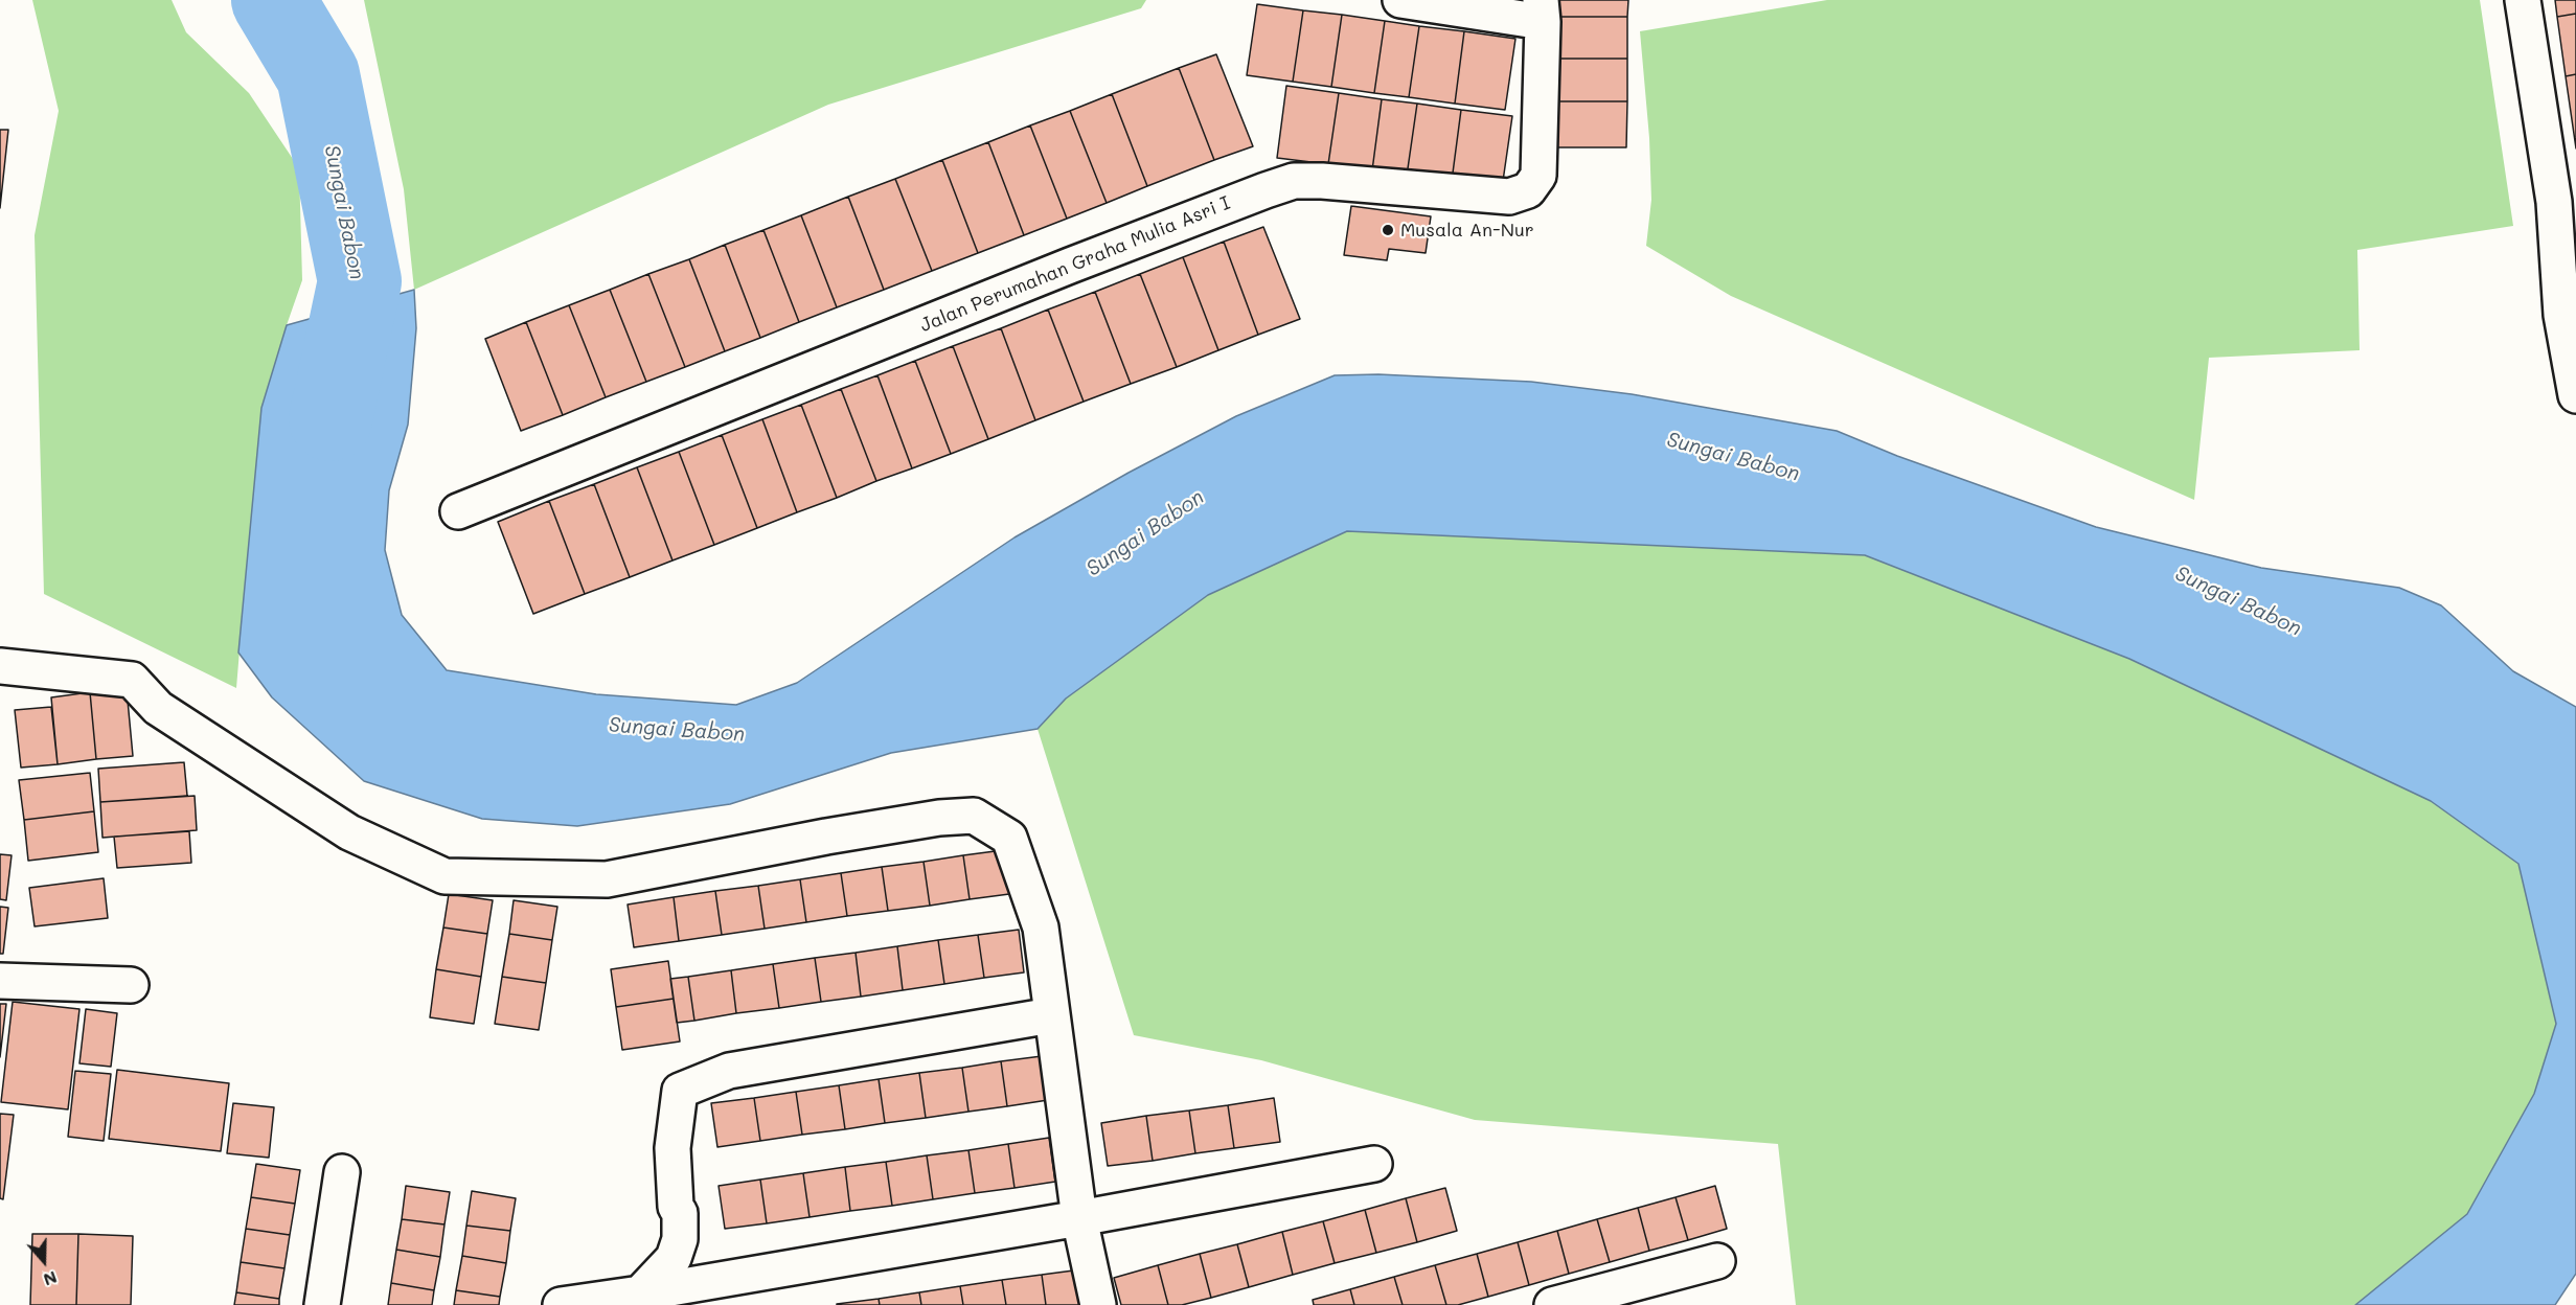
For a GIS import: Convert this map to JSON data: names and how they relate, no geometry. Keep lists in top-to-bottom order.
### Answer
{
  "streets": {
    "street": ["Jalan Perumahan Graha Mulia Asri I"]
  },
  "water": ["Sungai Babon"],
  "places": ["Musala An-Nur"],
  "north": "bottom"
}
